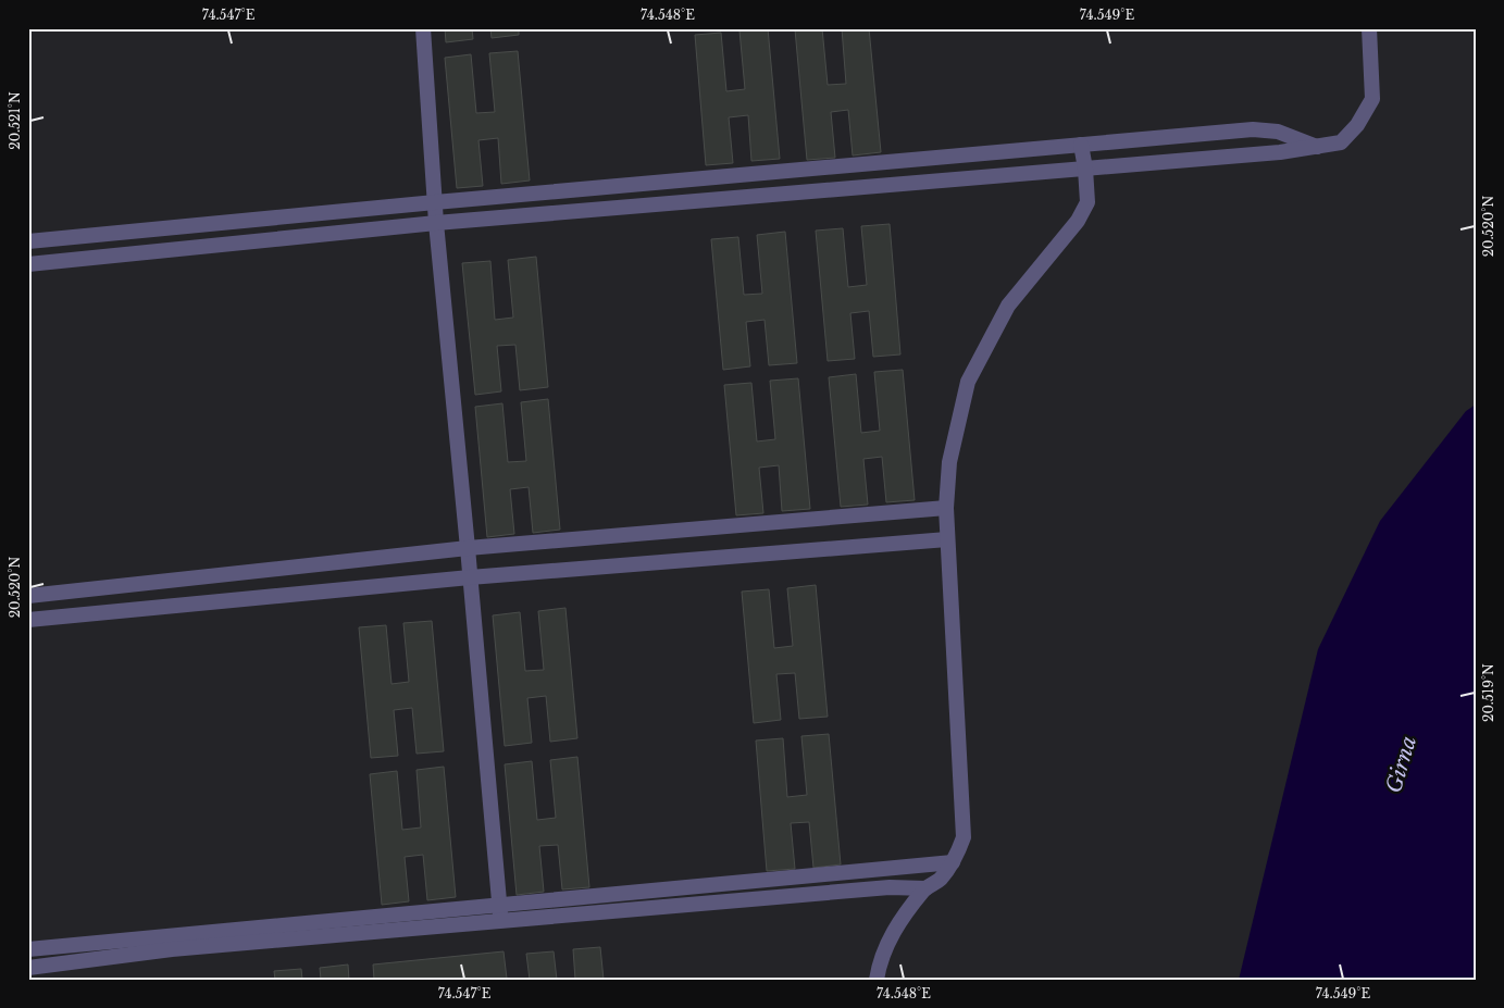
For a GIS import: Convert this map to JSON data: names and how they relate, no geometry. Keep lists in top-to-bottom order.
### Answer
{
  "water": ["Girna"],
  "coordinates": [
    "74.547°E",
    "74.548°E",
    "74.549°E",
    "20.521°N",
    "20.520°N",
    "20.519°N"
  ]
}
